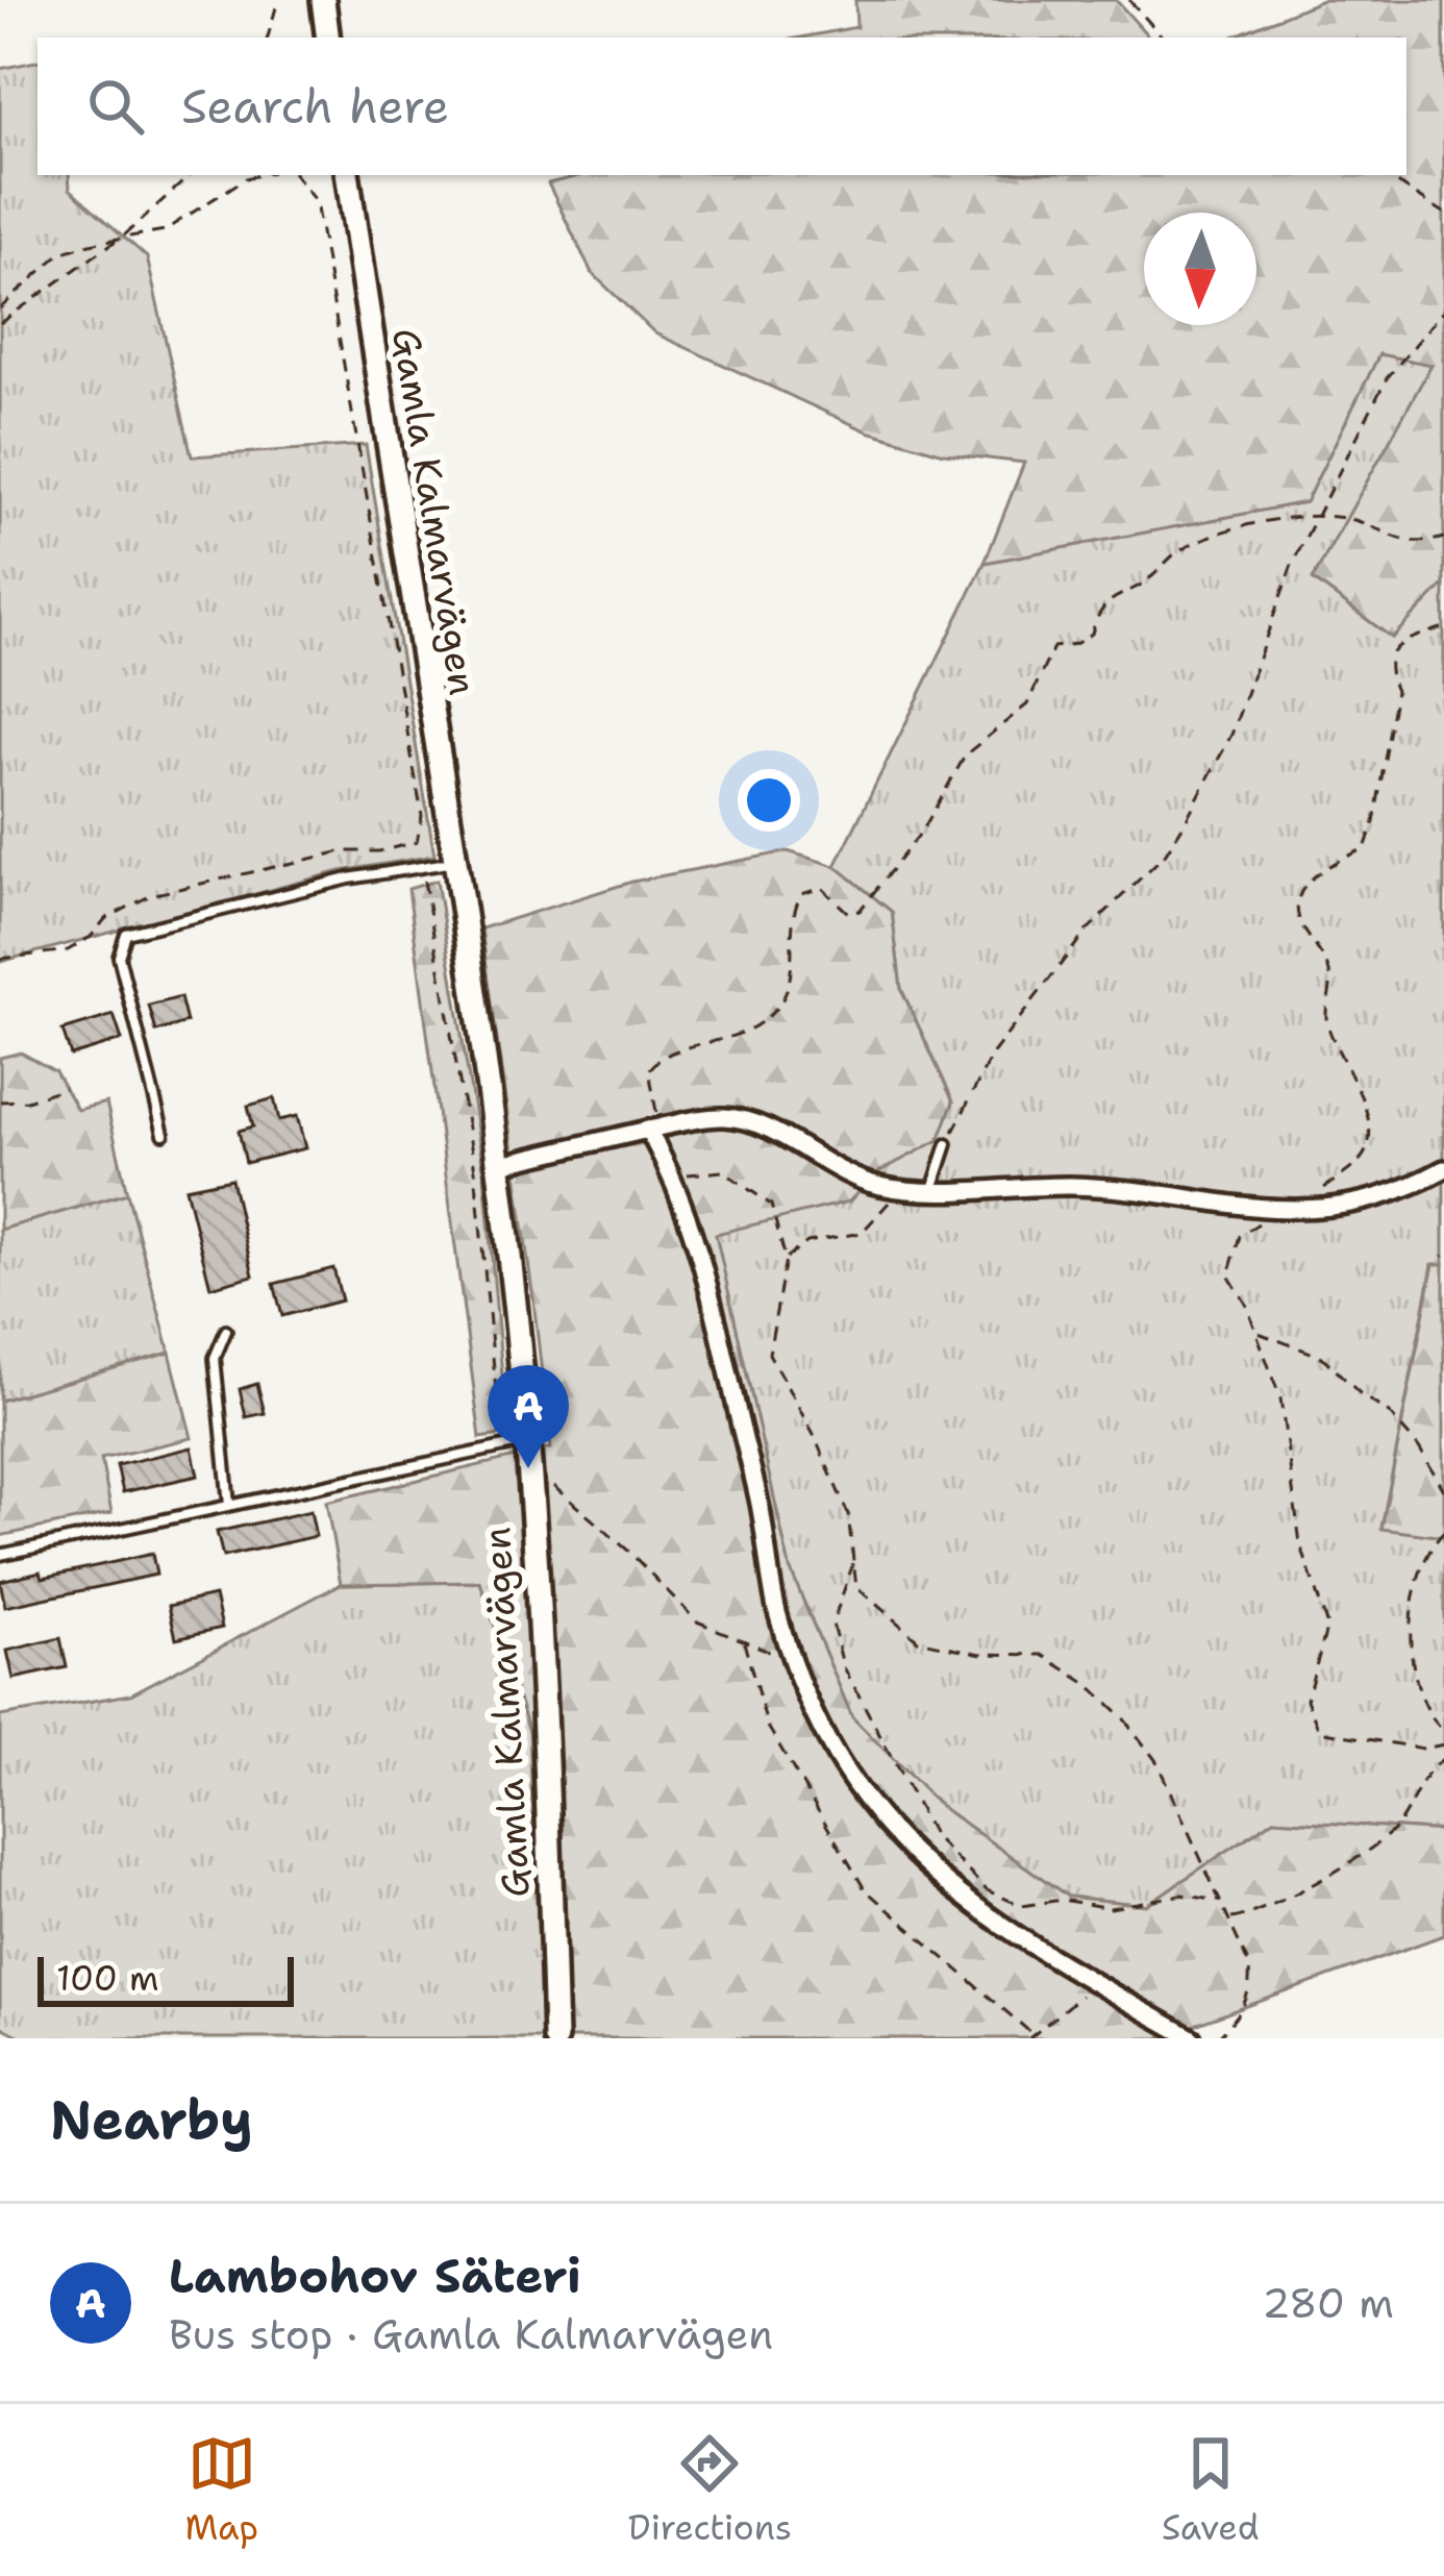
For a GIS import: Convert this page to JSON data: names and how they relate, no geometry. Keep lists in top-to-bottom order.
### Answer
{
  "streets": {
    "street": ["Gamla Kalmarvägen"]
  },
  "scale_bar": "100 m",
  "north": "bottom",
  "page": {
    "search": "Search here",
    "pins": "A",
    "scale": "100 m",
    "heading": "Nearby",
    "list": [
      {
        "mark": "A",
        "name": "Lambohov Säteri",
        "note": "Bus stop · Gamla Kalmarvägen",
        "value": "280 m"
      }
    ],
    "nav": ["Map", "Directions", "Saved"]
  }
}
